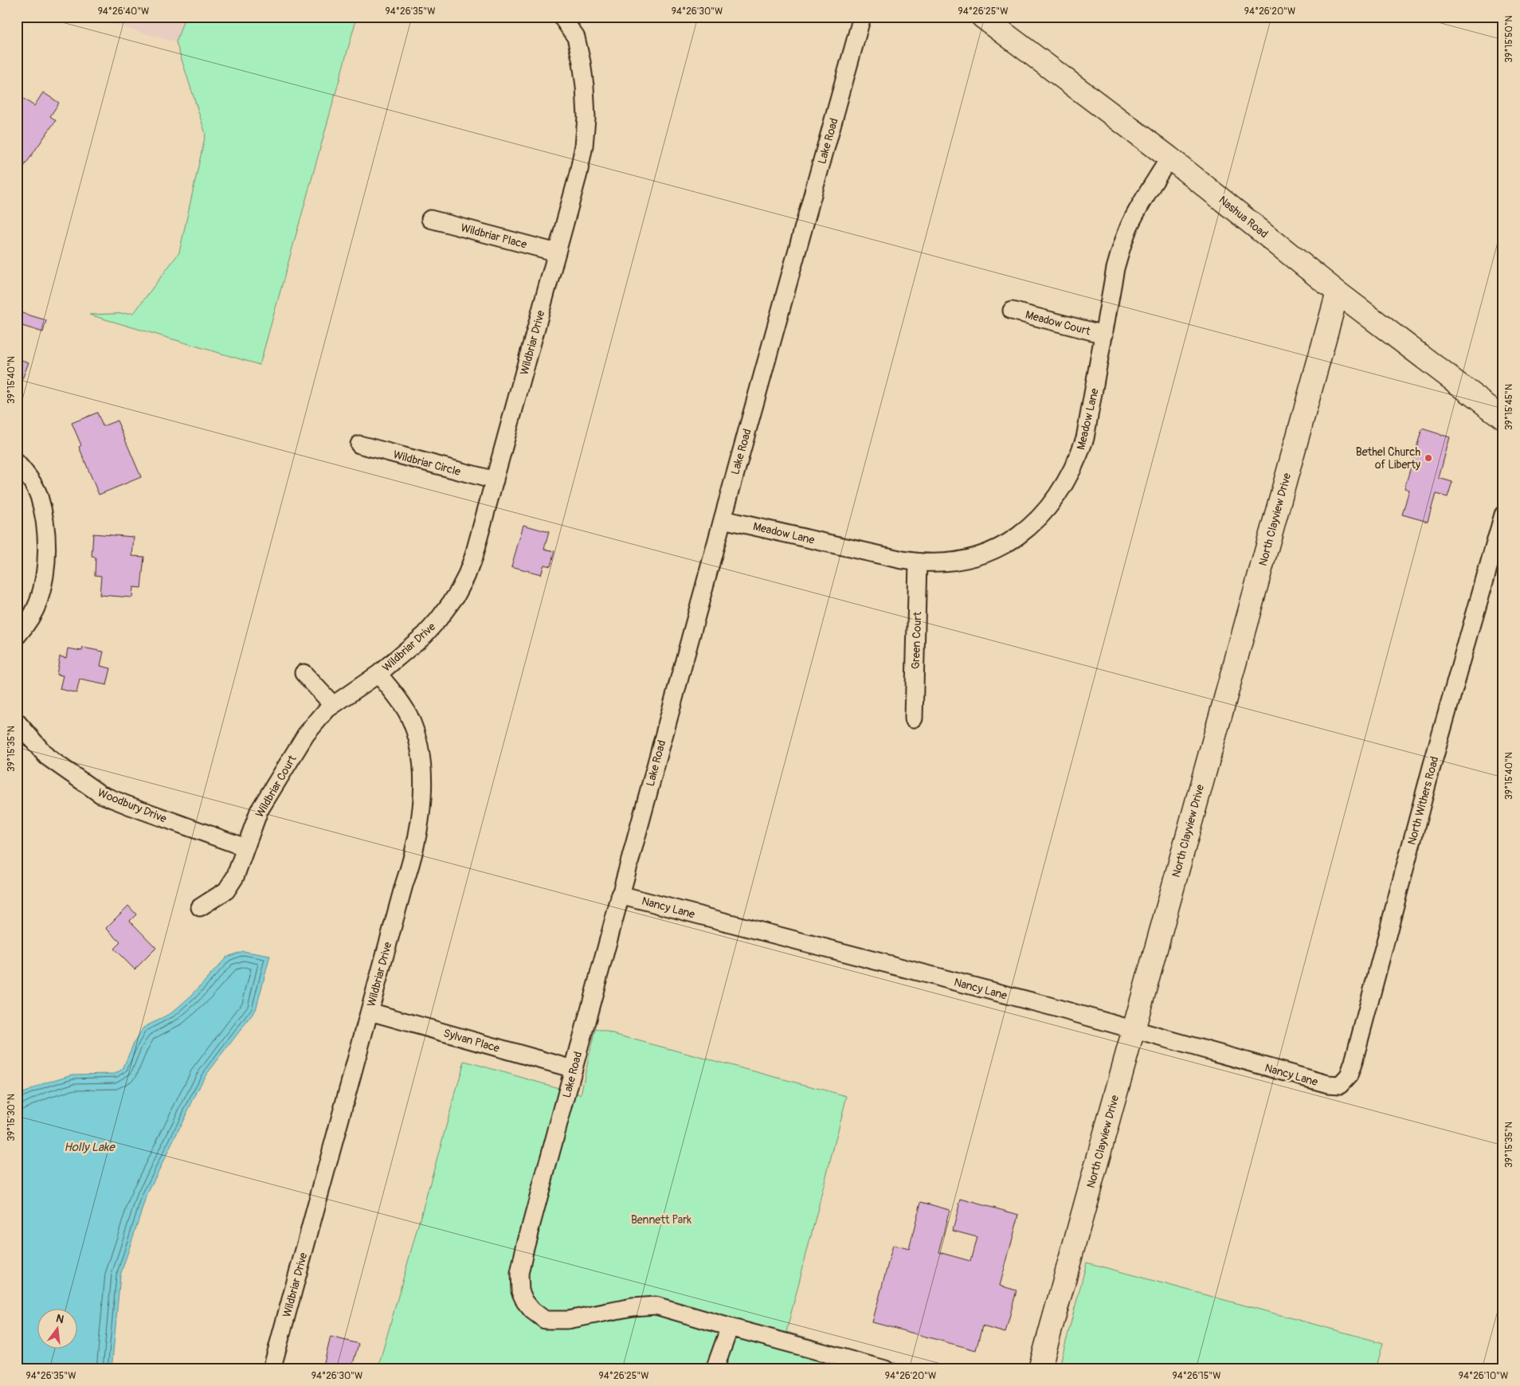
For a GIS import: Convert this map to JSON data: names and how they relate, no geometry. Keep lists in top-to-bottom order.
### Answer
{
  "streets": {
    "street": [
      "Lake Road",
      "Nashua Road",
      "Wildbriar Place",
      "Meadow Court",
      "Wildbriar Drive",
      "Meadow Lane",
      "Wildbriar Circle",
      "North Clayview Drive",
      "Green Court",
      "Wildbriar Court",
      "North Withers Road",
      "Woodbury Drive",
      "Nancy Lane",
      "Sylvan Place"
    ]
  },
  "crossings": [
    ["Lake Road", "Meadow Lane"],
    ["Lake Road", "Nancy Lane"],
    ["Lake Road", "Sylvan Place"],
    ["Nashua Road", "Meadow Lane"],
    ["Nashua Road", "North Clayview Drive"],
    ["Wildbriar Place", "Wildbriar Drive"],
    ["Meadow Court", "Meadow Lane"],
    ["Wildbriar Drive", "Wildbriar Circle"],
    ["Wildbriar Drive", "Wildbriar Court"],
    ["Wildbriar Drive", "Sylvan Place"],
    ["Meadow Lane", "Green Court"],
    ["North Clayview Drive", "Nancy Lane"],
    ["Wildbriar Court", "Woodbury Drive"],
    ["North Withers Road", "Nancy Lane"]
  ],
  "water": ["Holly Lake"],
  "parks": ["Bennett Park"],
  "places": ["Bethel Church of Liberty"],
  "north": "top",
  "coordinates": [
    "94°26'40\"W",
    "94°26'35\"W",
    "94°26'30\"W",
    "94°26'25\"W",
    "94°26'20\"W",
    "39°15'50\"N",
    "39°15'40\"N",
    "39°15'45\"N",
    "39°15'35\"N",
    "39°15'30\"N",
    "94°26'15\"W",
    "94°26'10\"W"
  ]
}
